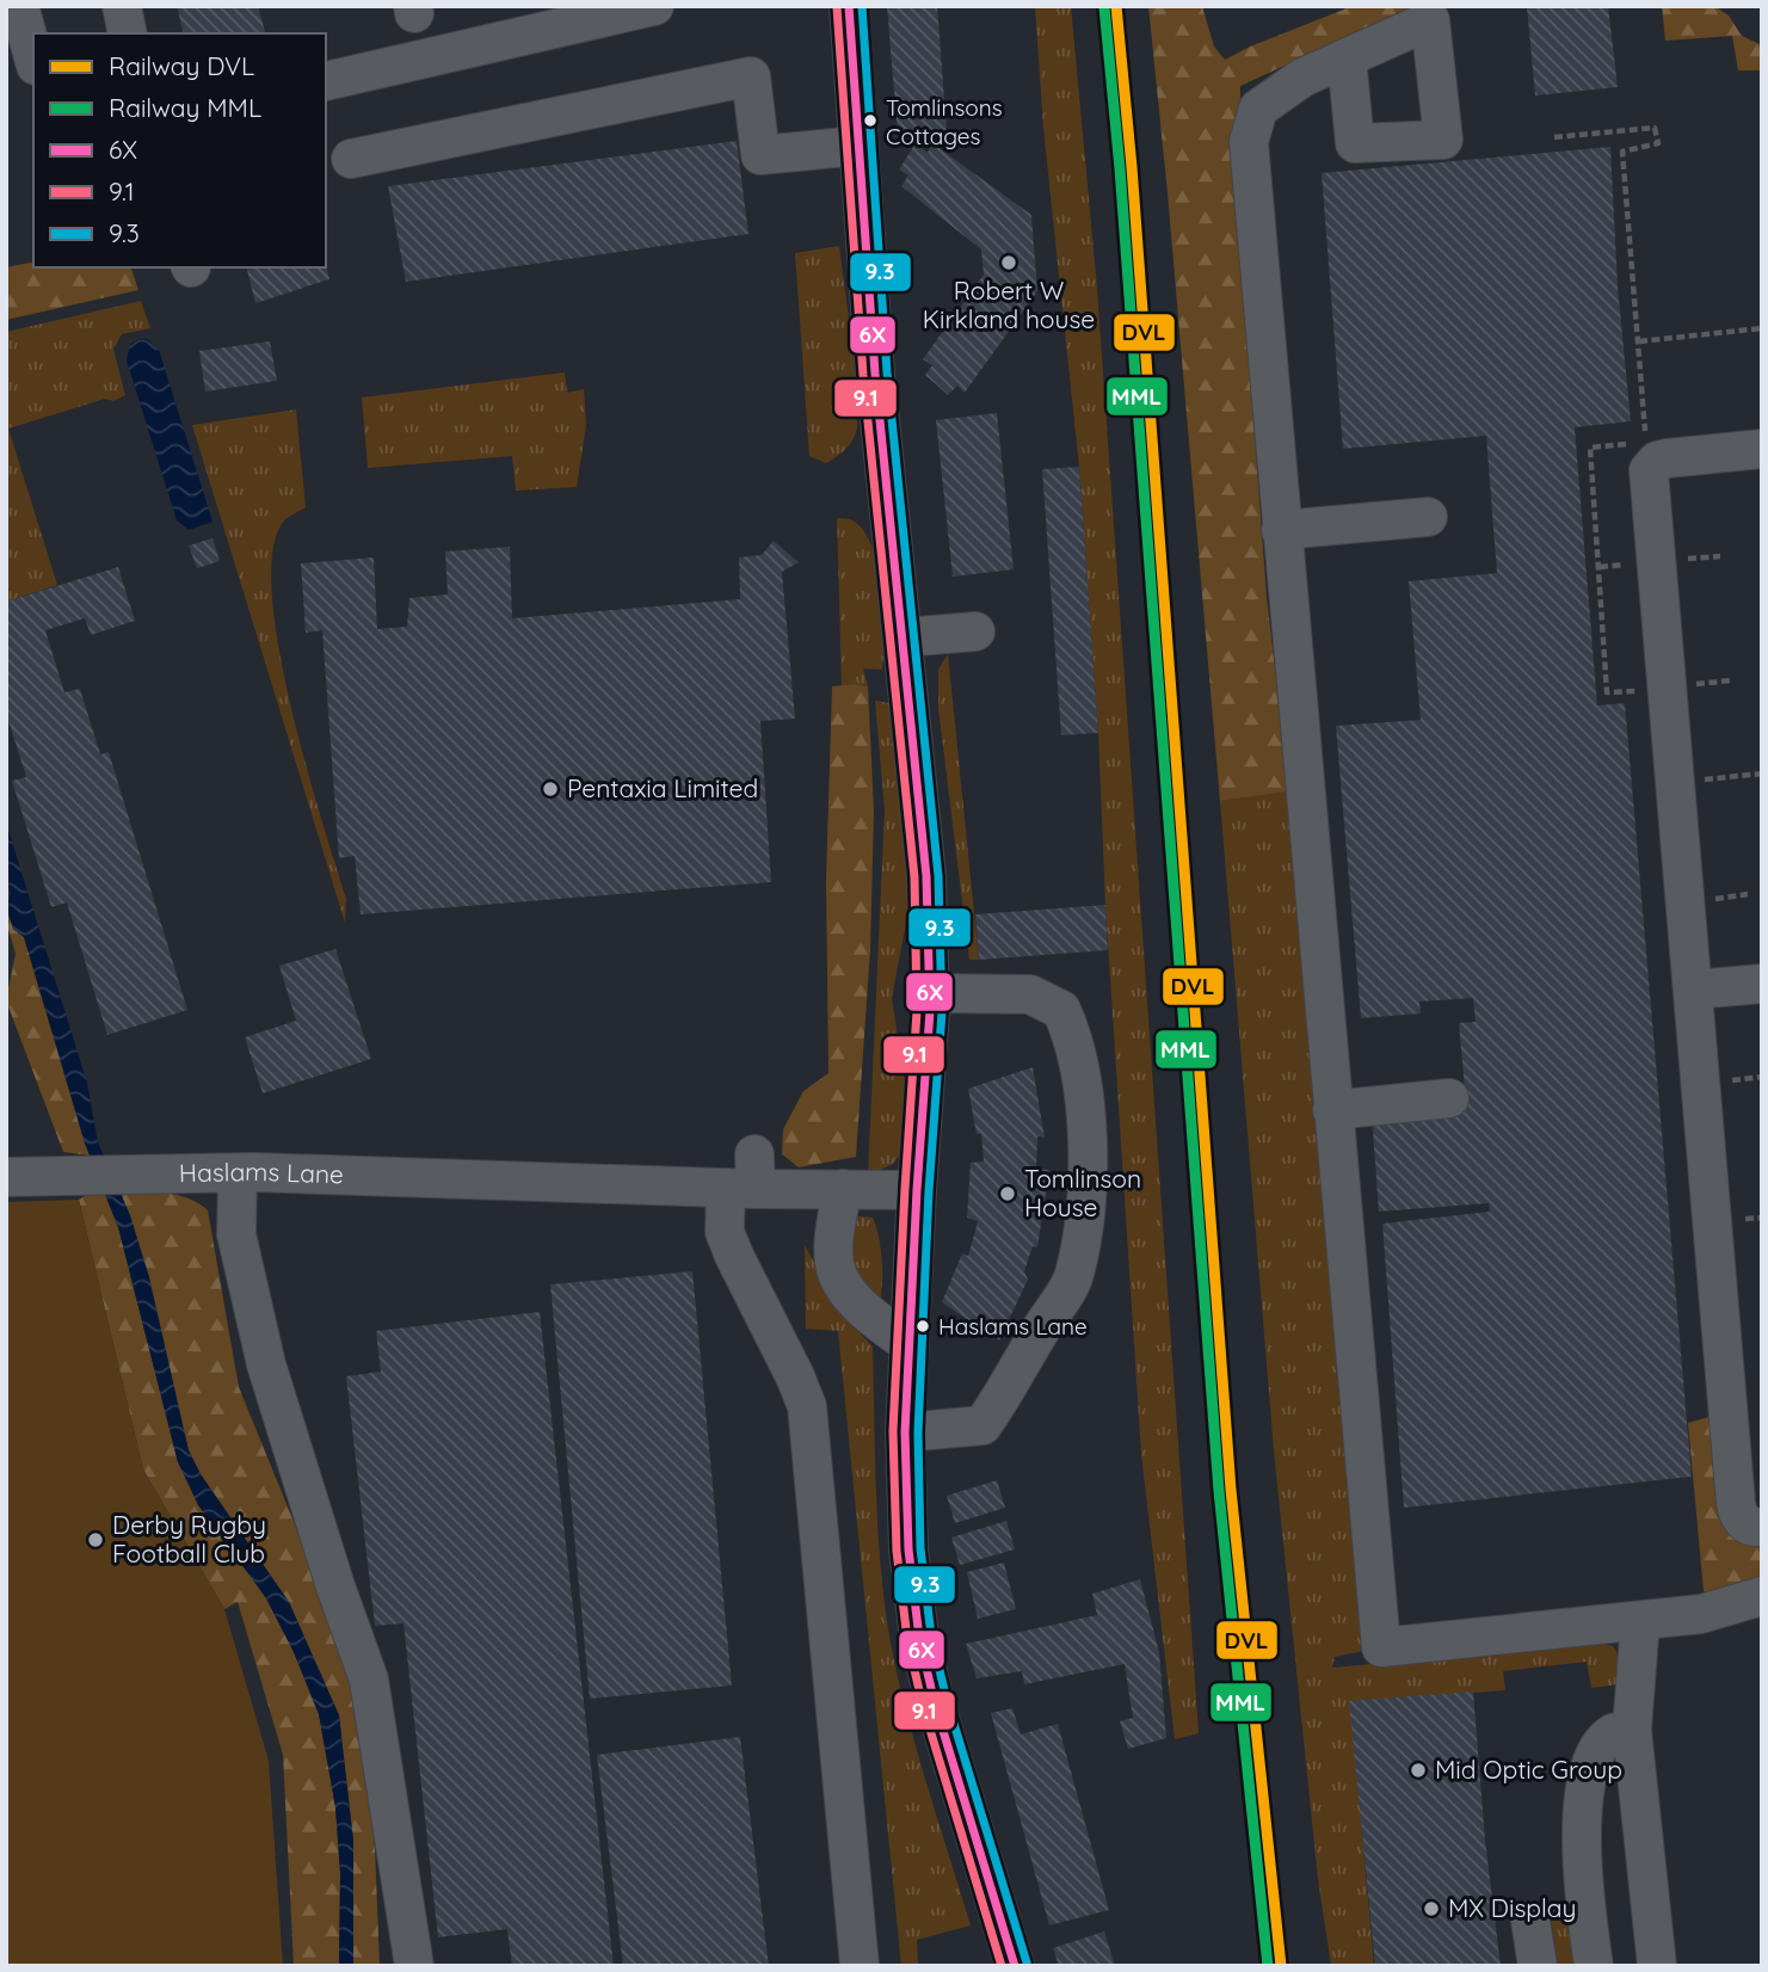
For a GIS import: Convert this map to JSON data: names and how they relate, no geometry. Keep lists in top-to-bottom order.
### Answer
{
  "streets": {
    "street": ["Haslams Lane"]
  },
  "places": [
    "Tomlinsons Cottages",
    "Robert W Kirkland house",
    "Pentaxia Limited",
    "Tomlinson House",
    "Haslams Lane",
    "Derby Rugby Football Club",
    "Mid Optic Group",
    "MX Display"
  ],
  "lines": [
    "rail line DVL",
    "transit line 6X",
    "transit line 9.3",
    "rail line MML",
    "transit line 9.1"
  ],
  "legend": [
    "Railway DVL",
    "Railway MML",
    "6X",
    "9.1",
    "9.3"
  ]
}
